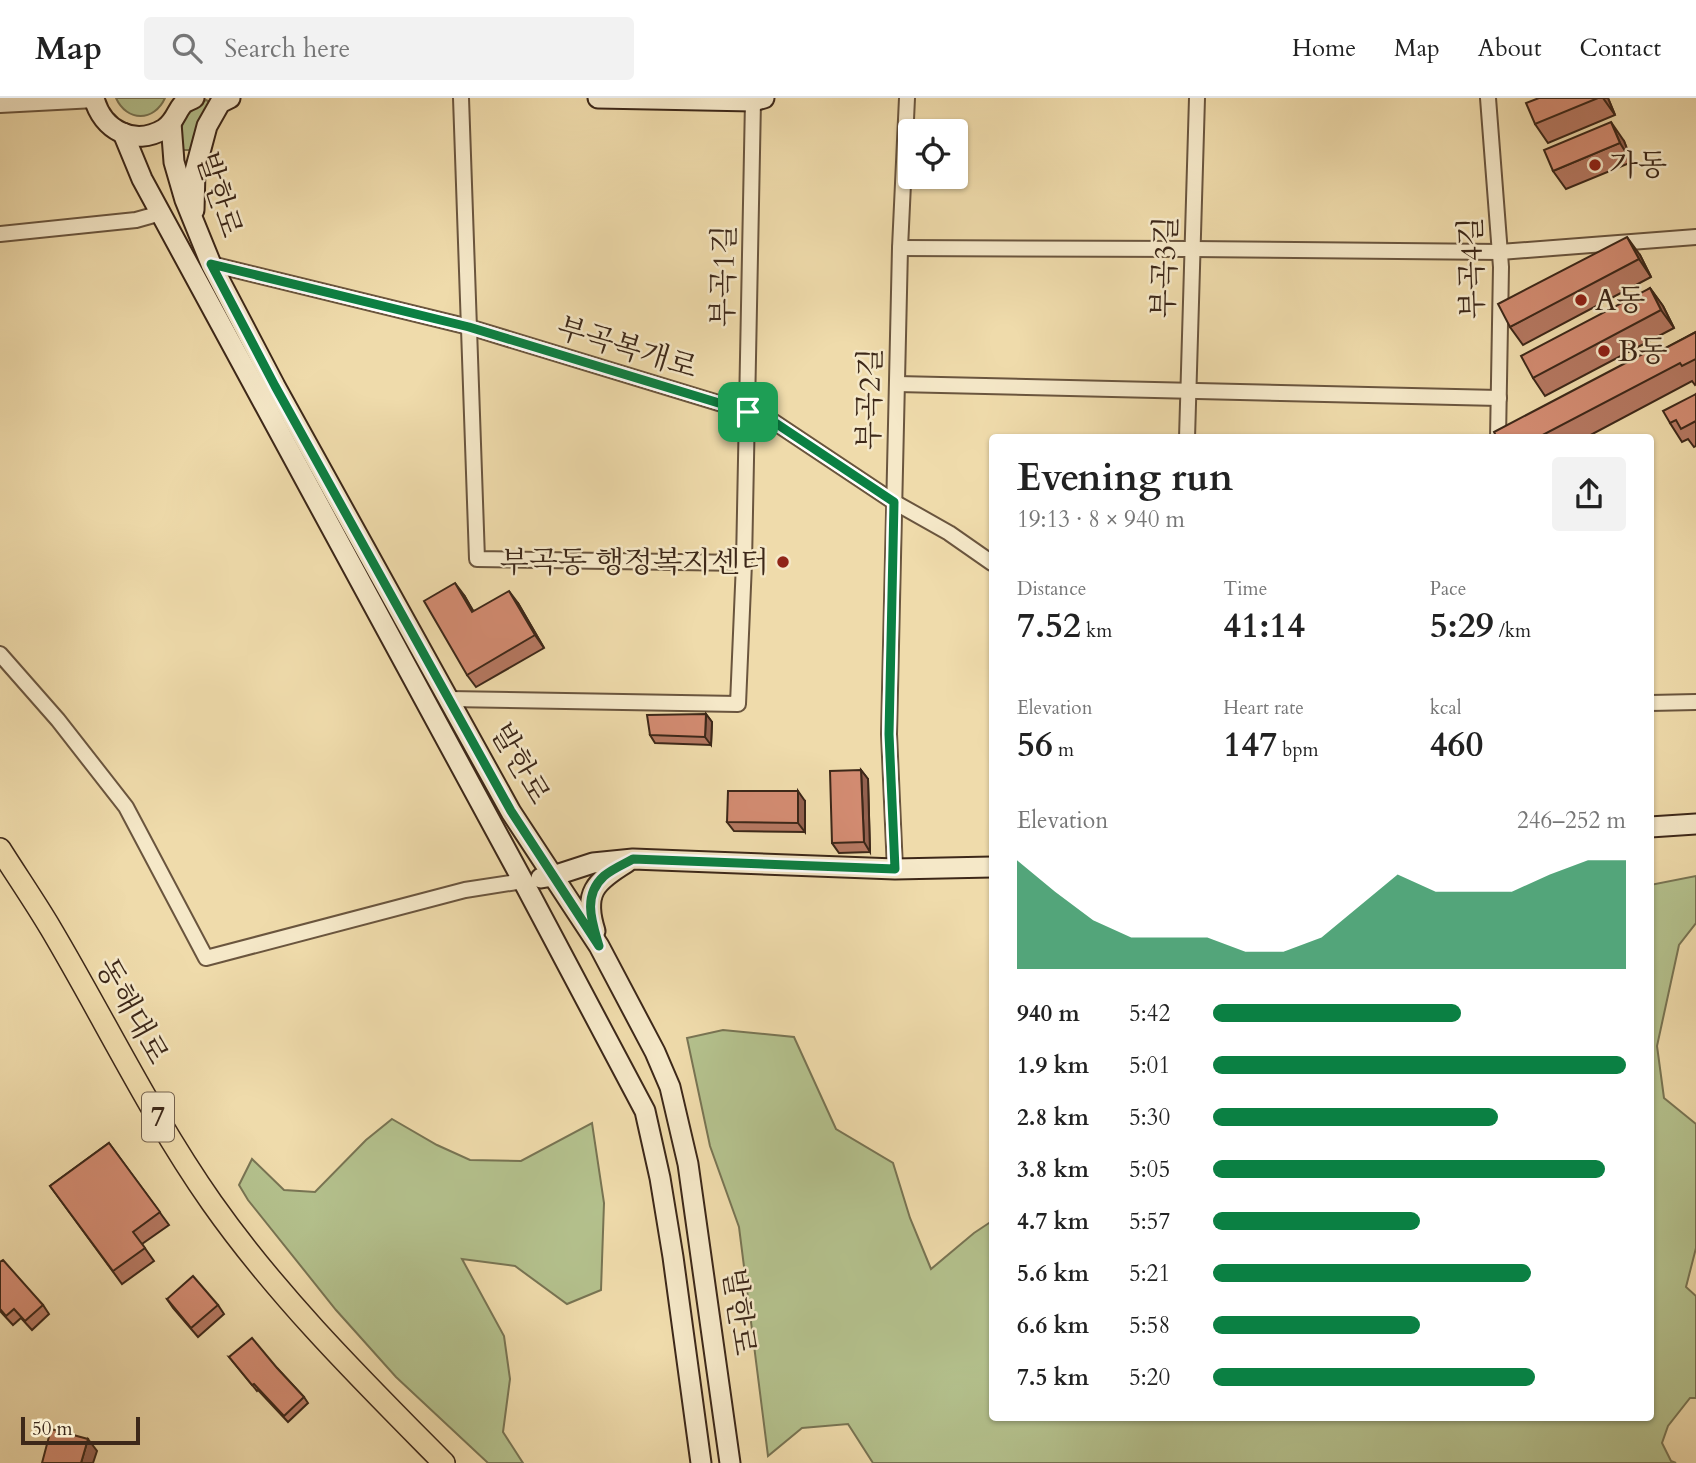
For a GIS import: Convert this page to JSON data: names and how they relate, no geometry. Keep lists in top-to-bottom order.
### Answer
{
  "streets": {
    "main road": ["동해대로", "7"],
    "street": [
      "발한로",
      "부곡3길",
      "부곡4길",
      "부곡1길",
      "부곡복개로",
      "부곡2길"
    ]
  },
  "crossings": [
    ["발한로", "부곡1길"],
    ["발한로", "부곡복개로"],
    ["부곡1길", "부곡복개로"],
    ["부곡복개로", "부곡2길"]
  ],
  "places": [
    "가동",
    "A동",
    "B동",
    "부곡동 행정복지센터"
  ],
  "scale_bar": "50 m",
  "page": {
    "header": "Map",
    "search": "Search here",
    "nav": [
      "Home",
      "Map",
      "About",
      "Contact"
    ],
    "heading": ["Evening run", "19:13 · 8 × 940 m"],
    "stats": [
      ["Distance", "7.52 km"],
      ["Time", "41:14"],
      ["Pace", "5:29 /km"],
      ["Elevation", "56 m"],
      ["Heart rate", "147 bpm"],
      ["kcal", "460"]
    ],
    "chart": ["Elevation", "246–252 m"],
    "list": [
      {
        "name": "940 m",
        "note": "5:42"
      },
      {
        "name": "1.9 km",
        "note": "5:01"
      },
      {
        "name": "2.8 km",
        "note": "5:30"
      },
      {
        "name": "3.8 km",
        "note": "5:05"
      },
      {
        "name": "4.7 km",
        "note": "5:57"
      },
      {
        "name": "5.6 km",
        "note": "5:21"
      },
      {
        "name": "6.6 km",
        "note": "5:58"
      },
      {
        "name": "7.5 km",
        "note": "5:20"
      }
    ],
    "scale": "50 m"
  }
}
